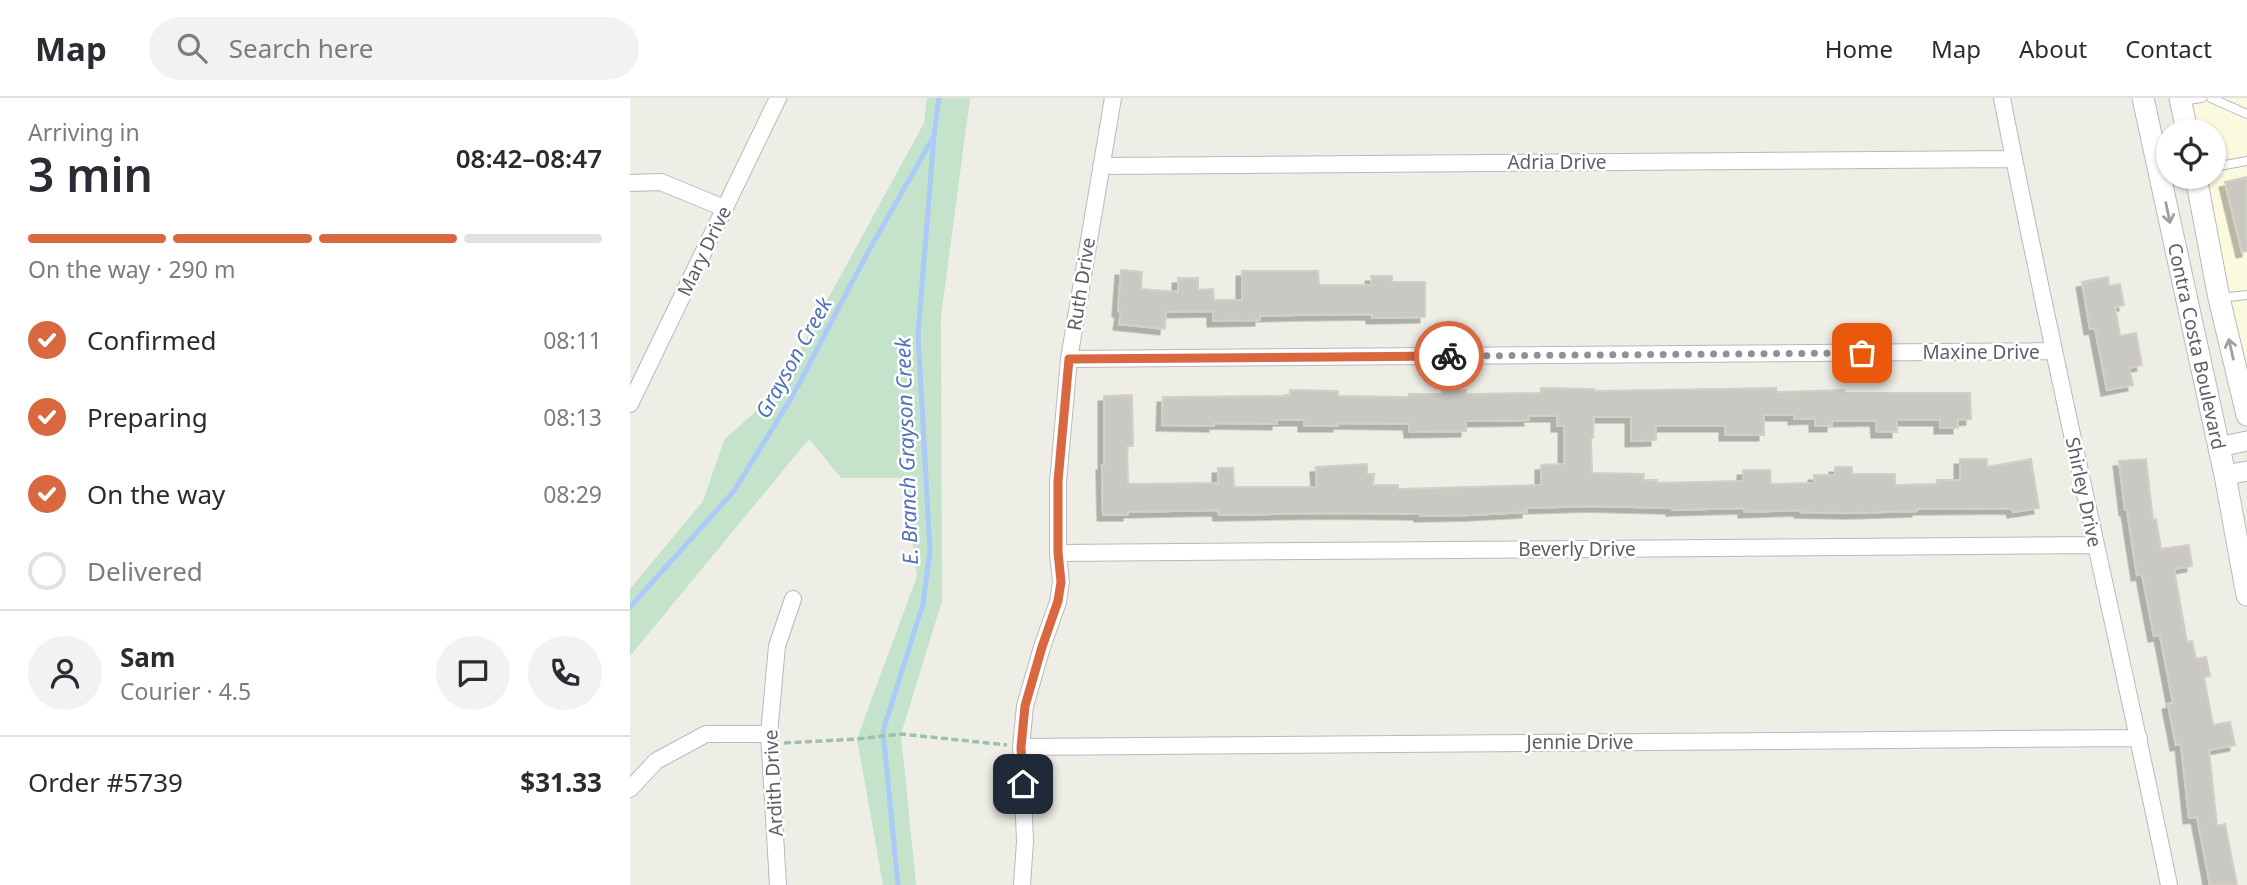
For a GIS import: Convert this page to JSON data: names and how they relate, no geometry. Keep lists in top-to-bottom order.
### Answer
{
  "streets": {
    "main road": ["Contra Costa Boulevard"],
    "street": [
      "Adria Drive",
      "Mary Drive",
      "Ruth Drive",
      "Maxine Drive",
      "Shirley Drive",
      "Beverly Drive",
      "Jennie Drive",
      "Ardith Drive"
    ]
  },
  "crossings": [
    ["Adria Drive", "Ruth Drive"],
    ["Adria Drive", "Shirley Drive"],
    ["Ruth Drive", "Maxine Drive"],
    ["Ruth Drive", "Beverly Drive"],
    ["Ruth Drive", "Jennie Drive"],
    ["Maxine Drive", "Shirley Drive"],
    ["Shirley Drive", "Beverly Drive"],
    ["Shirley Drive", "Jennie Drive"]
  ],
  "water": ["Grayson Creek", "E. Branch Grayson Creek"],
  "page": {
    "header": "Map",
    "search": "Search here",
    "nav": [
      "Home",
      "Map",
      "About",
      "Contact"
    ],
    "heading": ["3 min", "Arriving in", "08:42–08:47"],
    "panel": [
      "Sam",
      "Courier · 4.5",
      "Order #5739",
      "$31.33"
    ],
    "bar": "On the way · 290 m",
    "list": [
      ["Confirmed", "08:11"],
      ["Preparing", "08:13"],
      ["On the way", "08:29"],
      "Delivered"
    ]
  }
}
